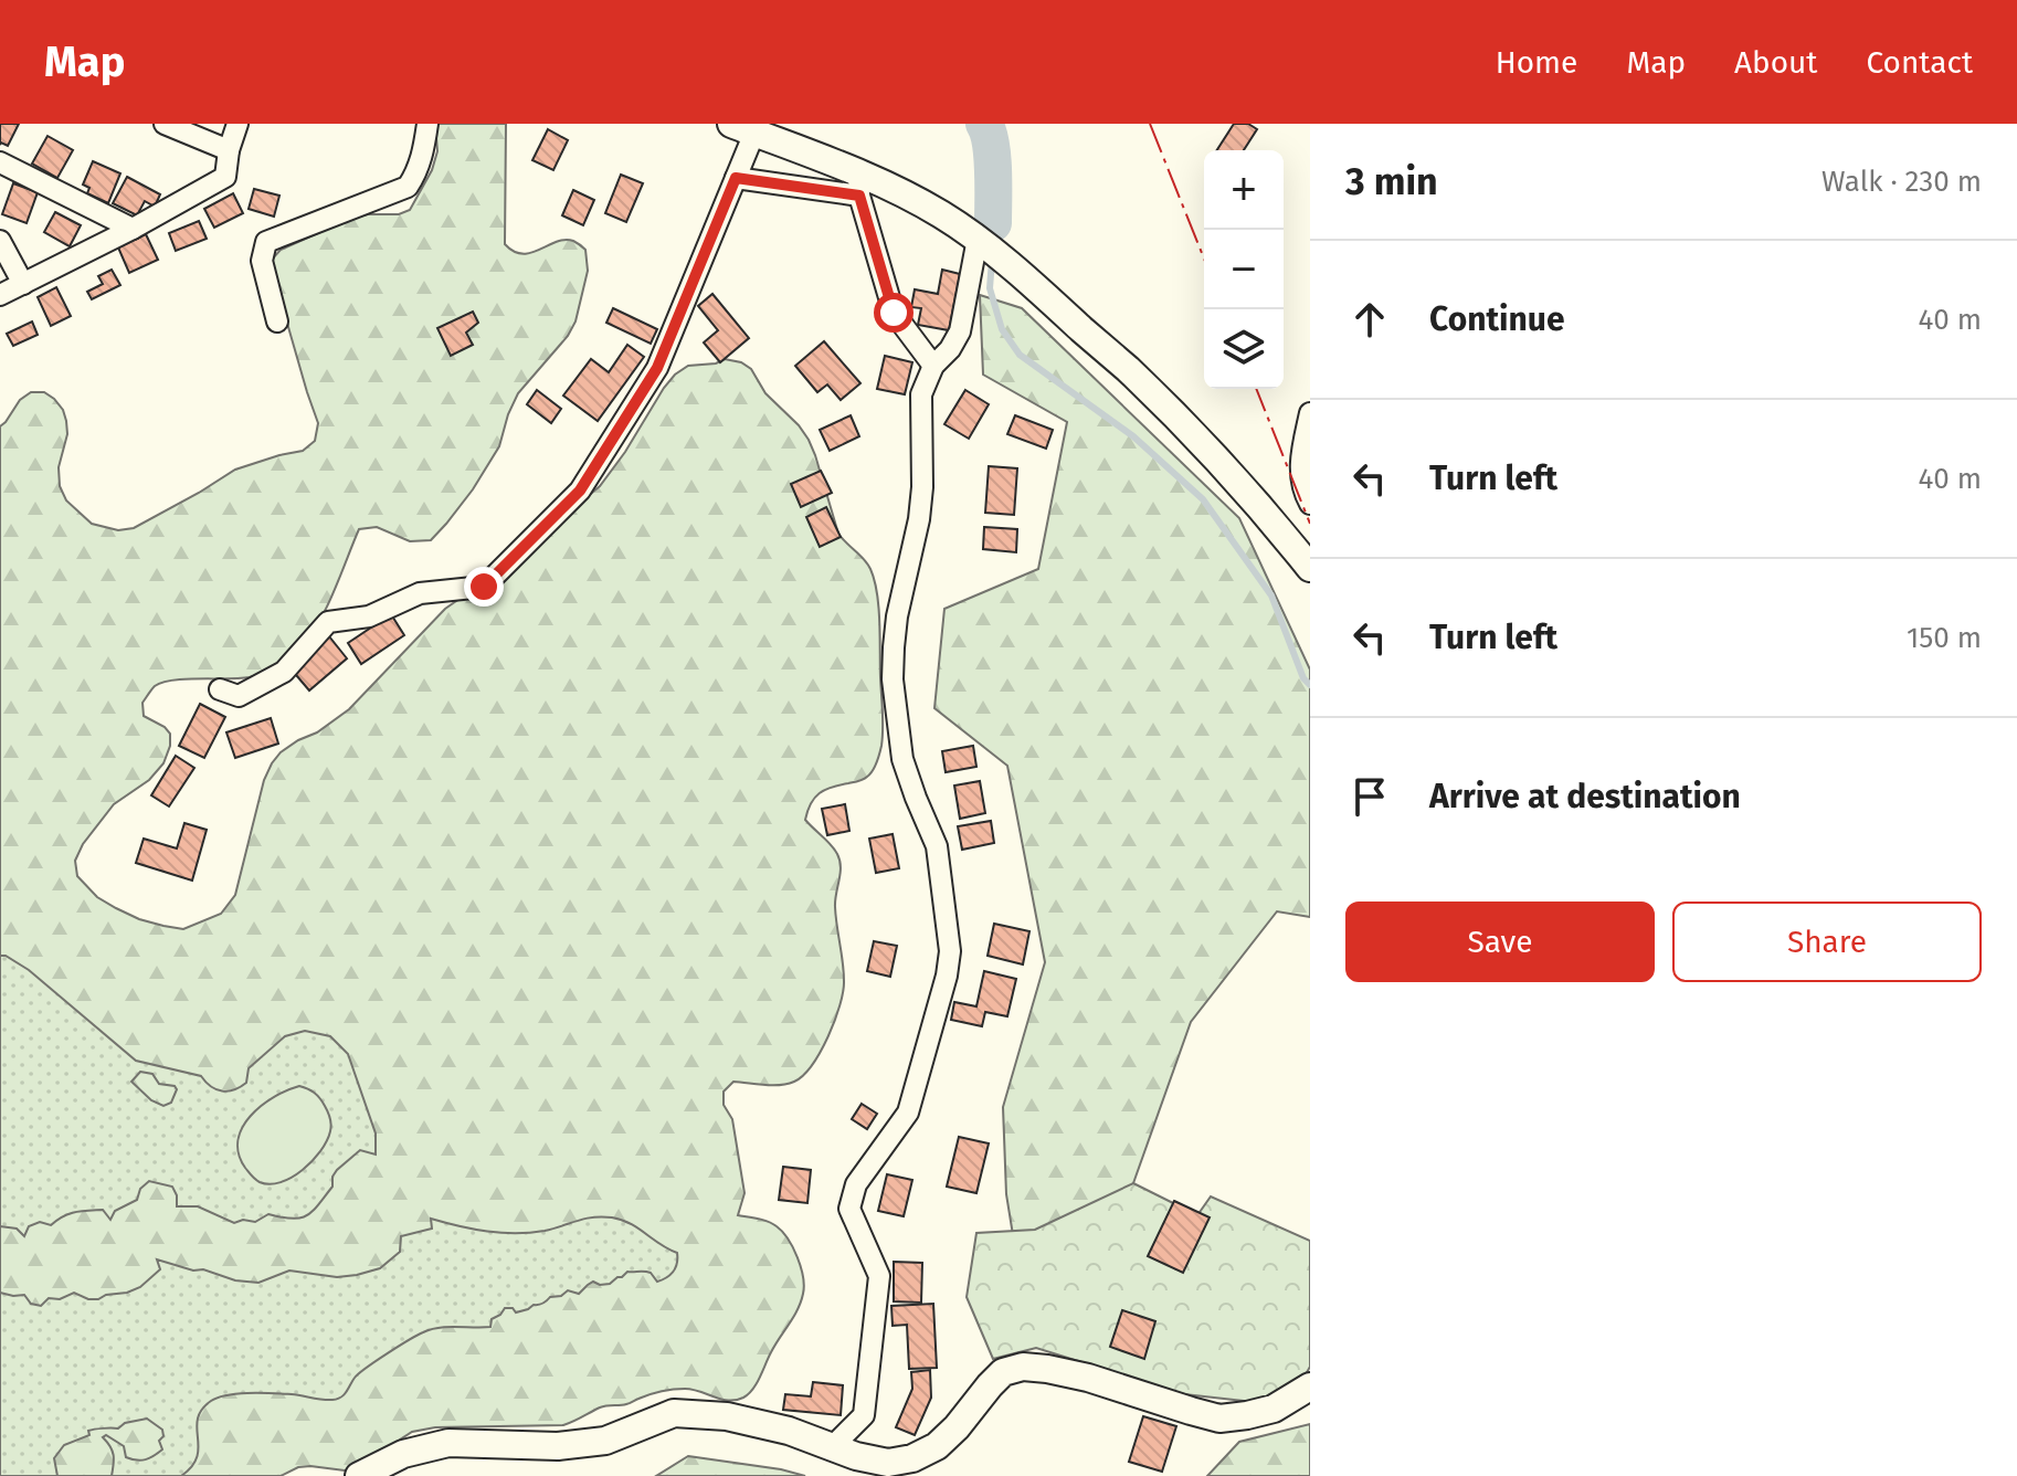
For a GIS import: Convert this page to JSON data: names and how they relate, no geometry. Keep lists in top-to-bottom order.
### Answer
{
  "page": {
    "header": "Map",
    "nav": [
      "Home",
      "Map",
      "About",
      "Contact"
    ],
    "heading": ["3 min", "Walk · 230 m"],
    "map_buttons": ["+", "−"],
    "list": [
      ["Continue", "40 m"],
      ["Turn left", "40 m"],
      ["Turn left", "150 m"],
      "Arrive at destination"
    ],
    "buttons": ["Save", "Share"]
  }
}
